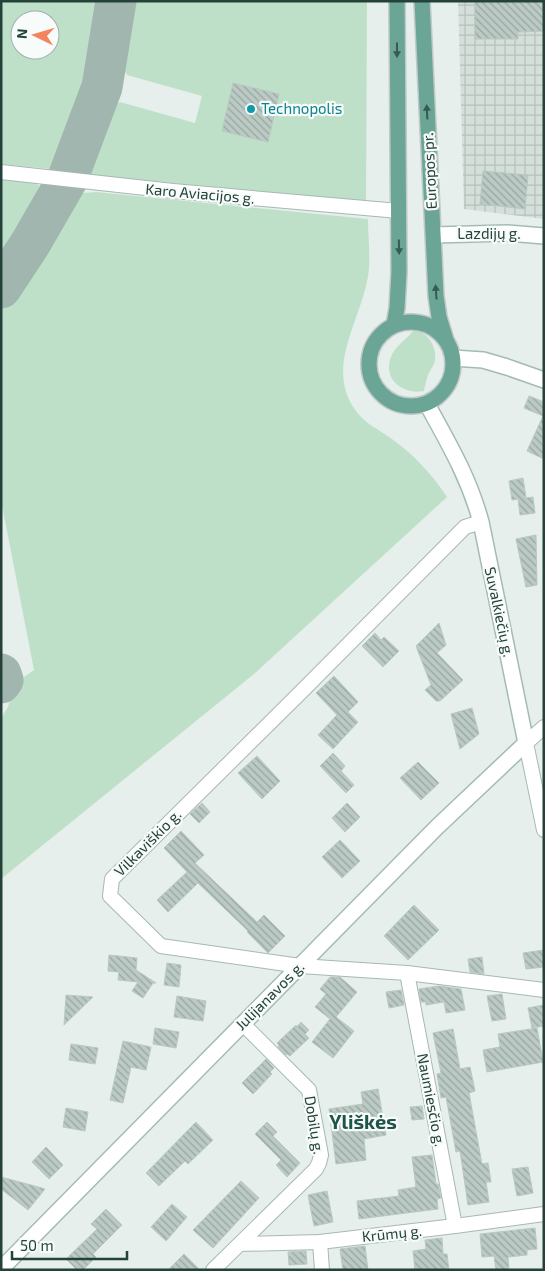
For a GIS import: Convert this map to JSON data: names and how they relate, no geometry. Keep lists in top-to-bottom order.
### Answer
{
  "streets": {
    "main road": [
      "Europos pr.",
      "Lazdijų g.",
      "Suvalkiečių g.",
      "Julijanavos g."
    ],
    "street": [
      "Karo Aviacijos g.",
      "Vilkaviškio g.",
      "Naumiesčio g.",
      "Dobilų g.",
      "Krūmų g."
    ]
  },
  "crossings": [
    ["Europos pr.", "Karo Aviacijos g."],
    ["Europos pr.", "Lazdijų g."],
    ["Europos pr.", "Suvalkiečių g."],
    ["Suvalkiečių g.", "Vilkaviškio g."],
    ["Suvalkiečių g.", "Julijanavos g."],
    ["Vilkaviškio g.", "Julijanavos g."],
    ["Vilkaviškio g.", "Naumiesčio g."],
    ["Julijanavos g.", "Dobilų g."],
    ["Naumiesčio g.", "Krūmų g."],
    ["Dobilų g.", "Krūmų g."]
  ],
  "districts": ["Yliškės"],
  "places": ["Technopolis"],
  "scale_bar": "50 m",
  "north": "left"
}
